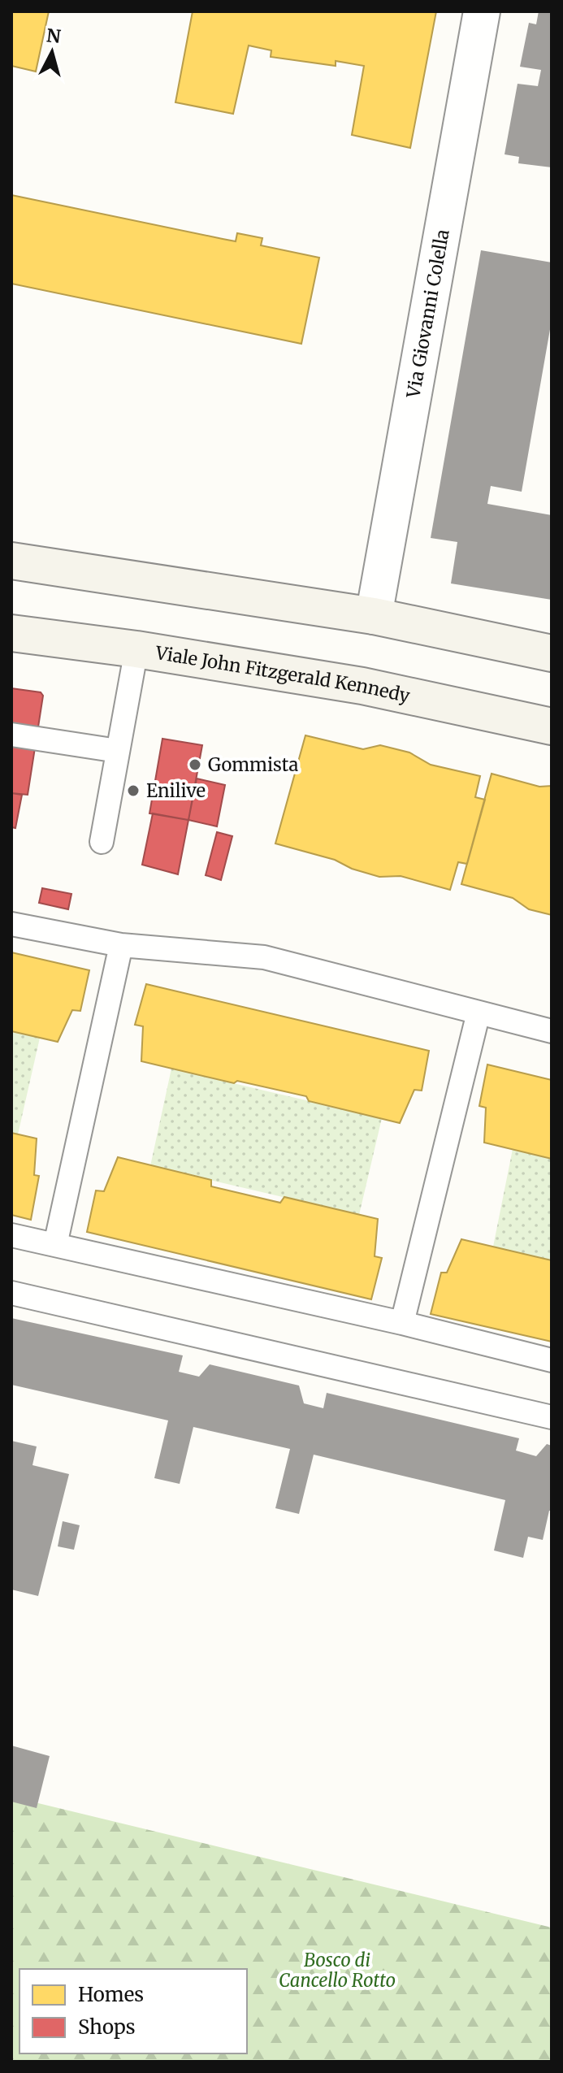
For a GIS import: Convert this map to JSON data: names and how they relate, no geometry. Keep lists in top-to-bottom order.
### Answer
{
  "streets": {
    "main road": ["Viale John Fitzgerald Kennedy"],
    "street": ["Via Giovanni Colella"]
  },
  "parks": ["Bosco di Cancello Rotto"],
  "places": ["Gommista", "Enilive"],
  "legend": ["Homes", "Shops"],
  "north": "top"
}
